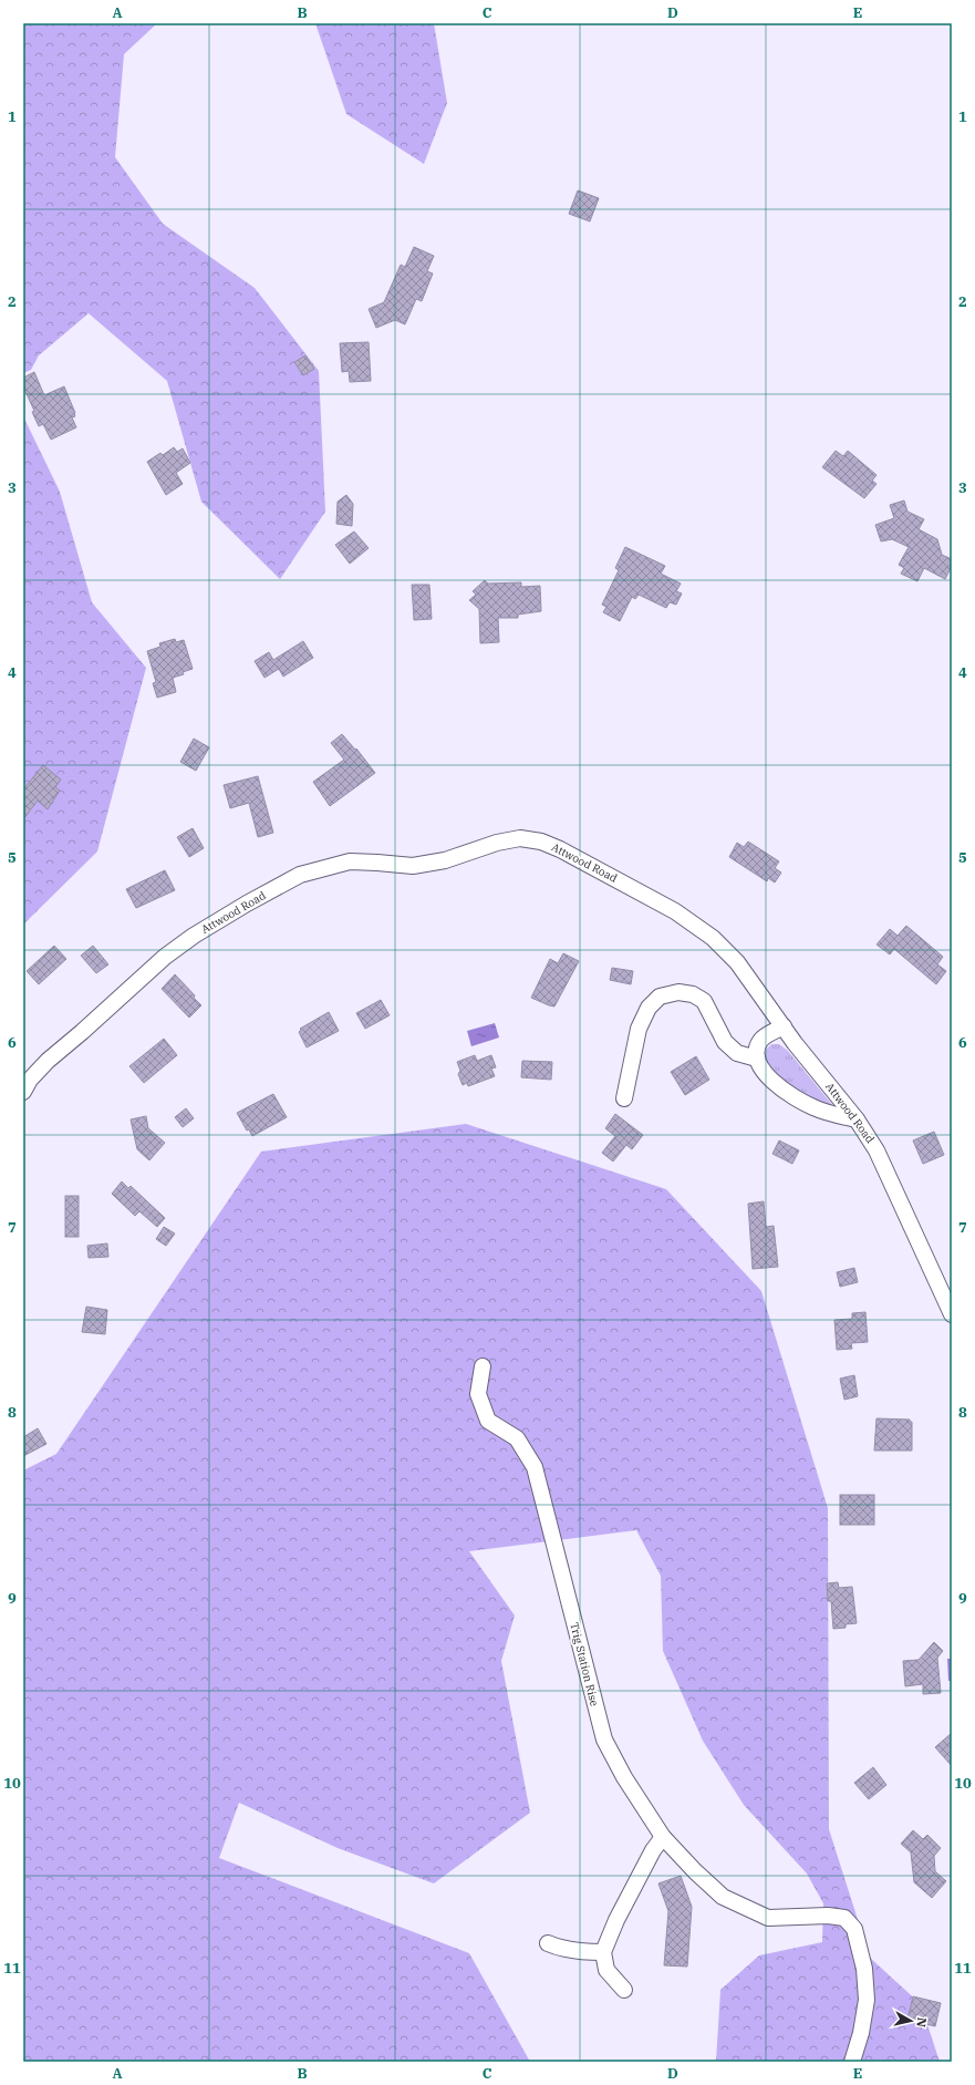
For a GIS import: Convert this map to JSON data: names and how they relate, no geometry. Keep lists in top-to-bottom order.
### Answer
{
  "streets": {
    "street": ["Attwood Road", "Trig Station Rise"]
  },
  "north": "right",
  "grid": {
    "columns": [
      "A",
      "B",
      "C",
      "D",
      "E"
    ],
    "rows": [
      "1",
      "2",
      "3",
      "4",
      "5",
      "6",
      "7",
      "8",
      "9",
      "10",
      "11"
    ]
  }
}
